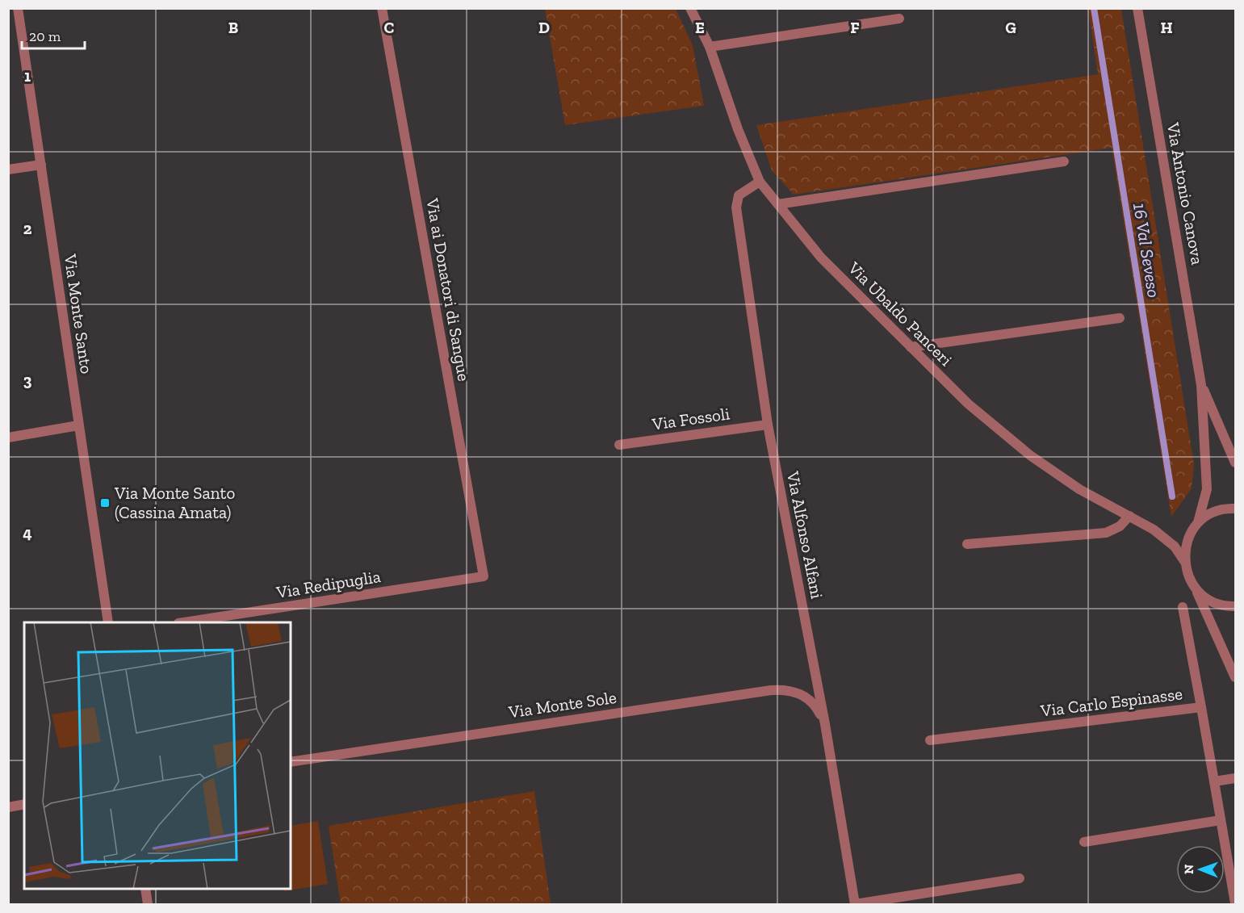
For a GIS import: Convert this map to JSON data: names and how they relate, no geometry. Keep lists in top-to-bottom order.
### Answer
{
  "streets": {
    "street": [
      "Via Antonio Canova",
      "Via ai Donatori di Sangue",
      "Via Monte Santo",
      "Via Ubaldo Panceri",
      "Via Fossoli",
      "Via Alfonso Alfani",
      "Via Redipuglia",
      "Via Carlo Espinasse",
      "Via Monte Sole"
    ]
  },
  "crossings": [
    ["Via Antonio Canova", "Via Ubaldo Panceri"],
    ["Via ai Donatori di Sangue", "Via Redipuglia"],
    ["Via Ubaldo Panceri", "Via Alfonso Alfani"],
    ["Via Fossoli", "Via Alfonso Alfani"],
    ["Via Alfonso Alfani", "Via Monte Sole"]
  ],
  "water": ["16 Val Seveso"],
  "places": {
    "transit": ["Via Monte Santo (Cassina Amata)"]
  },
  "scale_bar": "20 m",
  "north": "left",
  "grid": {
    "columns": [
      "B",
      "C",
      "D",
      "E",
      "F",
      "G",
      "H"
    ],
    "rows": [
      "1",
      "2",
      "3",
      "4"
    ]
  }
}
